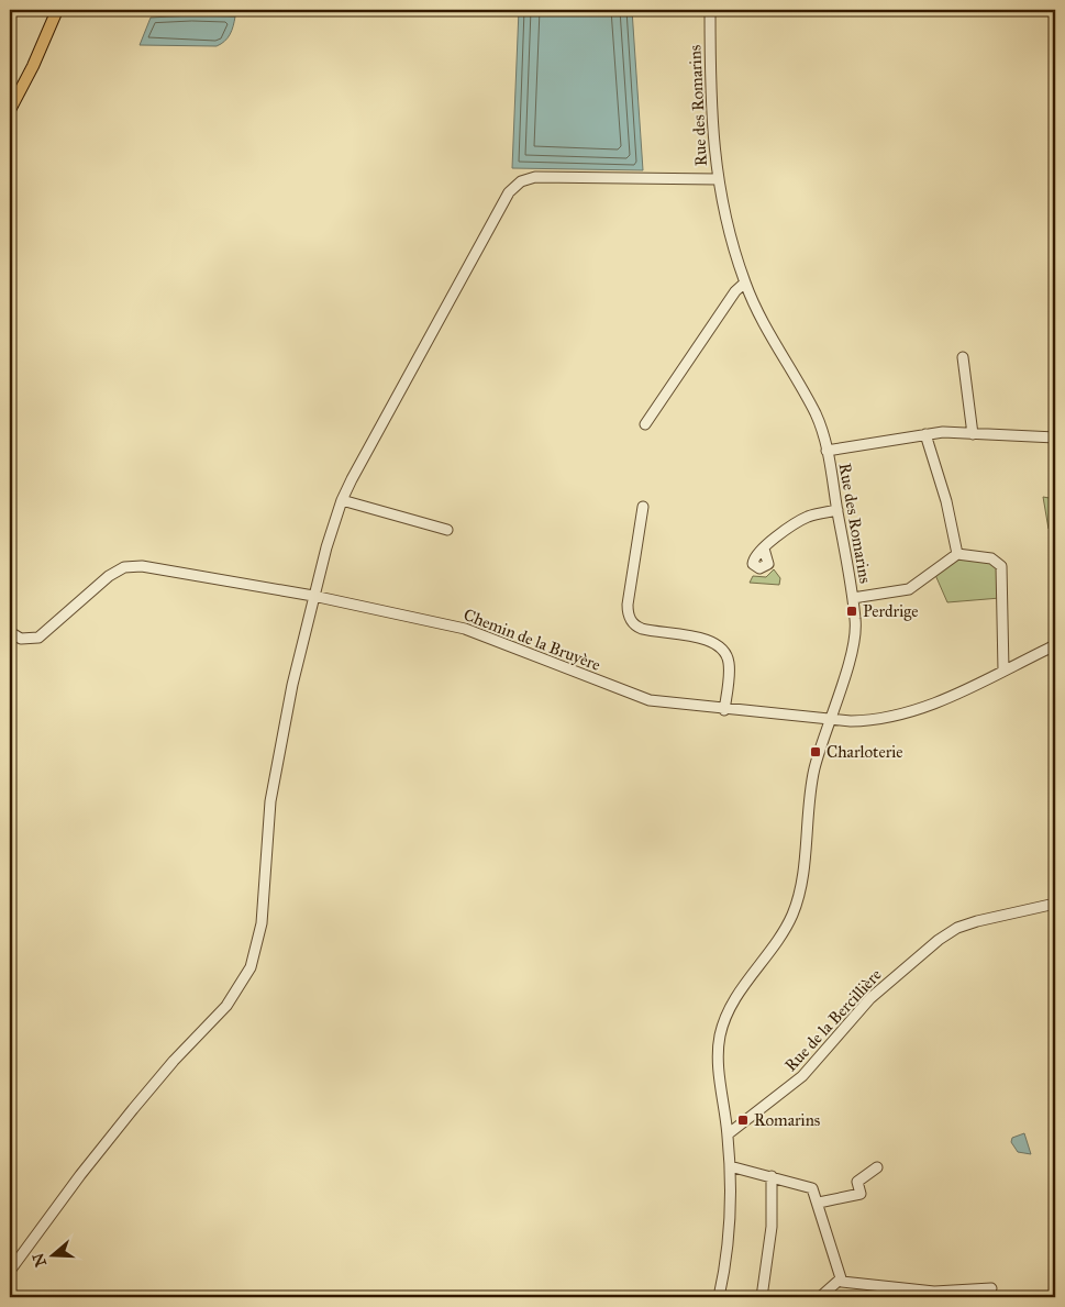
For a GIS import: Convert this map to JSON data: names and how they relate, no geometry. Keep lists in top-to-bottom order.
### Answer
{
  "streets": {
    "street": ["Rue des Romarins", "Chemin de la Bruyère", "Rue de la Bercillière"]
  },
  "crossings": [
    ["Rue des Romarins", "Chemin de la Bruyère"],
    ["Rue des Romarins", "Rue de la Bercillière"]
  ],
  "places": {
    "transit": ["Perdrige", "Charloterie", "Romarins"]
  },
  "north": "left"
}
